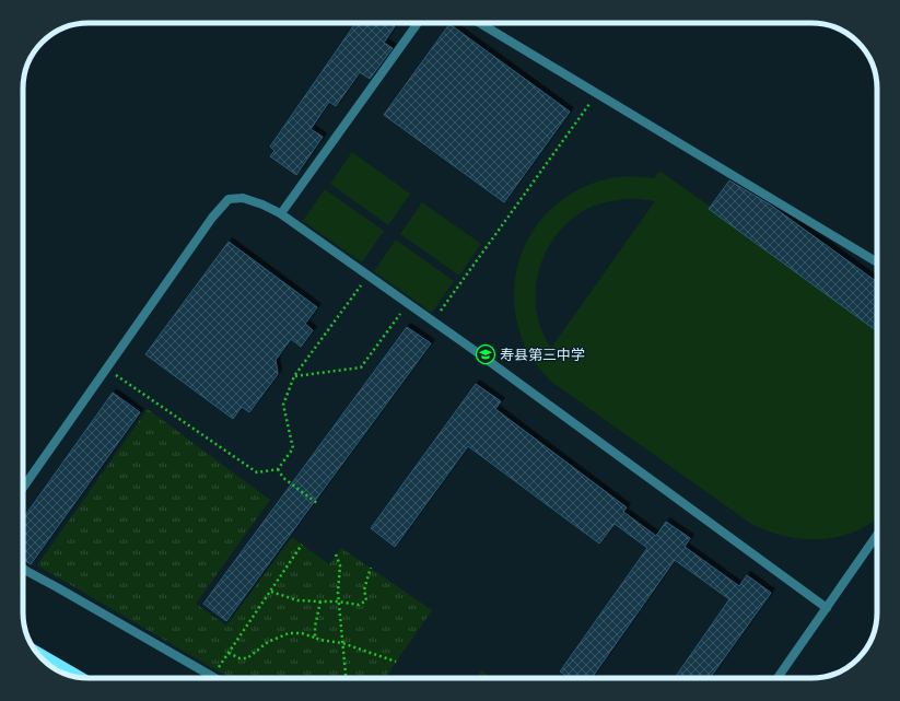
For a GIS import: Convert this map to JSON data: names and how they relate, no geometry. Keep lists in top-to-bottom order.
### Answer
{
  "places": {
    "school or university": ["寿县第三中学"]
  }
}
